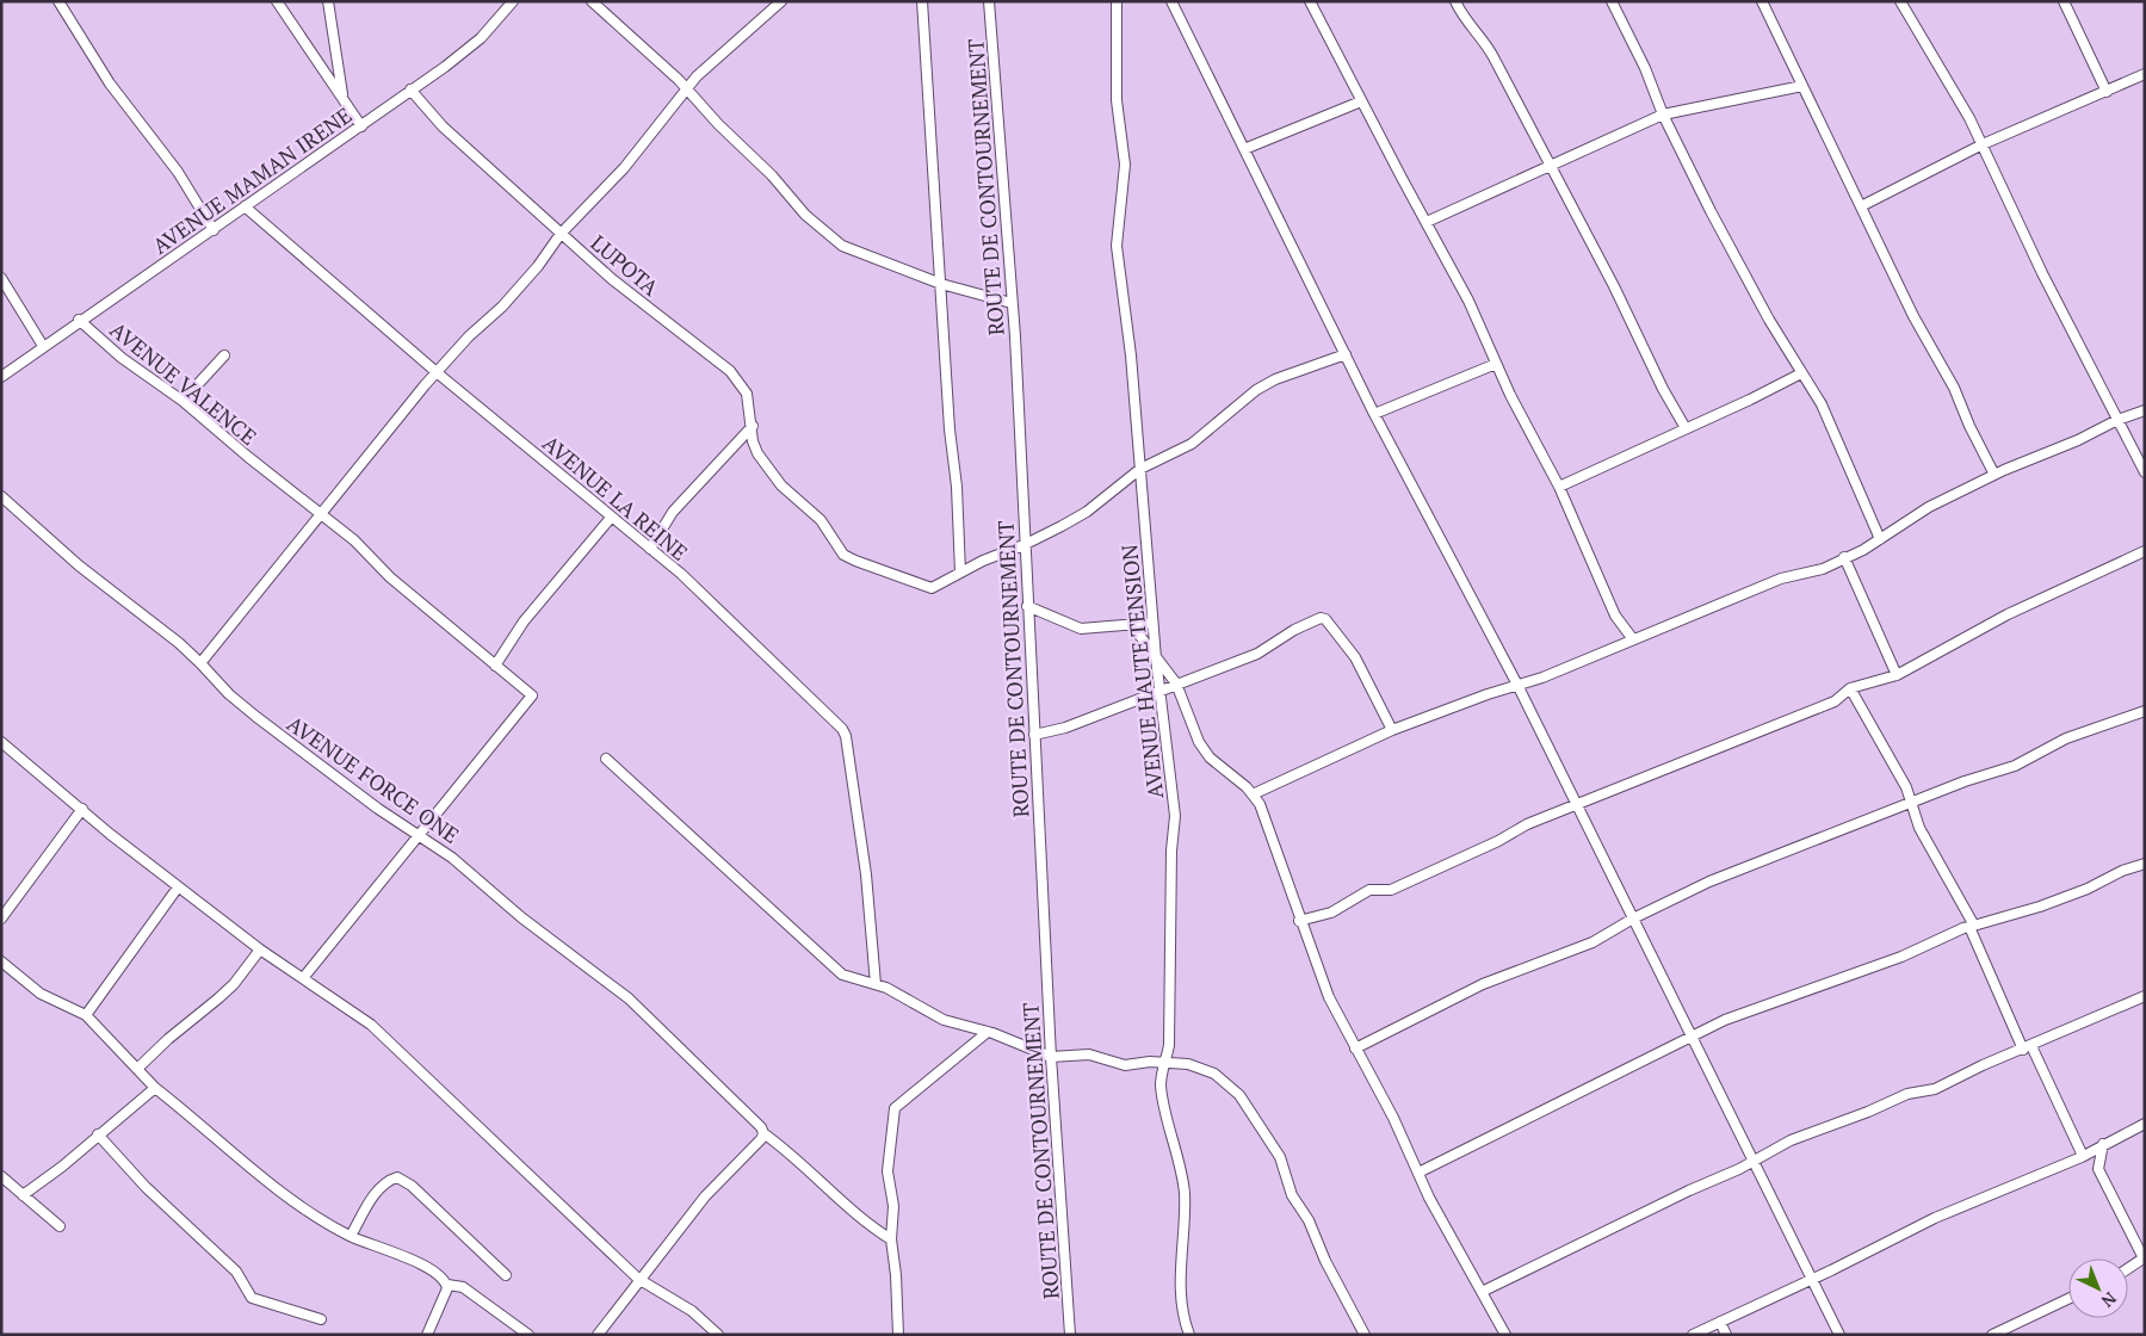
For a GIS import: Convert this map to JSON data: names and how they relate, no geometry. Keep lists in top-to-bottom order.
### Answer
{
  "streets": {
    "street": [
      "AVENUE MAMAN IRENE",
      "ROUTE DE CONTOURNEMENT",
      "LUPOTA",
      "AVENUE VALENCE",
      "AVENUE LA REINE",
      "AVENUE HAUTE TENSION",
      "AVENUE FORCE ONE"
    ]
  },
  "crossings": [
    ["AVENUE MAMAN IRENE", "LUPOTA"],
    ["AVENUE MAMAN IRENE", "AVENUE VALENCE"],
    ["AVENUE MAMAN IRENE", "AVENUE LA REINE"],
    ["ROUTE DE CONTOURNEMENT", "LUPOTA"],
    ["LUPOTA", "AVENUE HAUTE TENSION"],
    ["AVENUE VALENCE", "AVENUE FORCE ONE"]
  ],
  "north": "bottom right"
}
